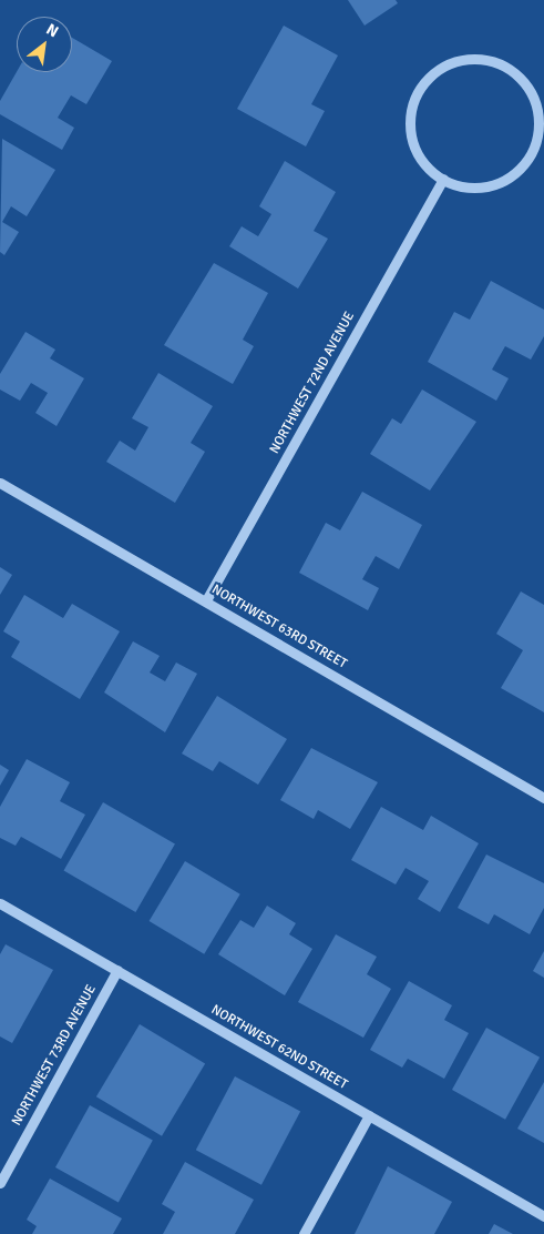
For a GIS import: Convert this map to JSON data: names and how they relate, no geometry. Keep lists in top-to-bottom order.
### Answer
{
  "streets": {
    "street": [
      "NORTHWEST 72ND AVENUE",
      "NORTHWEST 63RD STREET",
      "NORTHWEST 62ND STREET",
      "NORTHWEST 73RD AVENUE"
    ]
  },
  "crossings": [
    ["NORTHWEST 72ND AVENUE", "NORTHWEST 63RD STREET"],
    ["NORTHWEST 62ND STREET", "NORTHWEST 73RD AVENUE"]
  ],
  "north": "top right"
}
